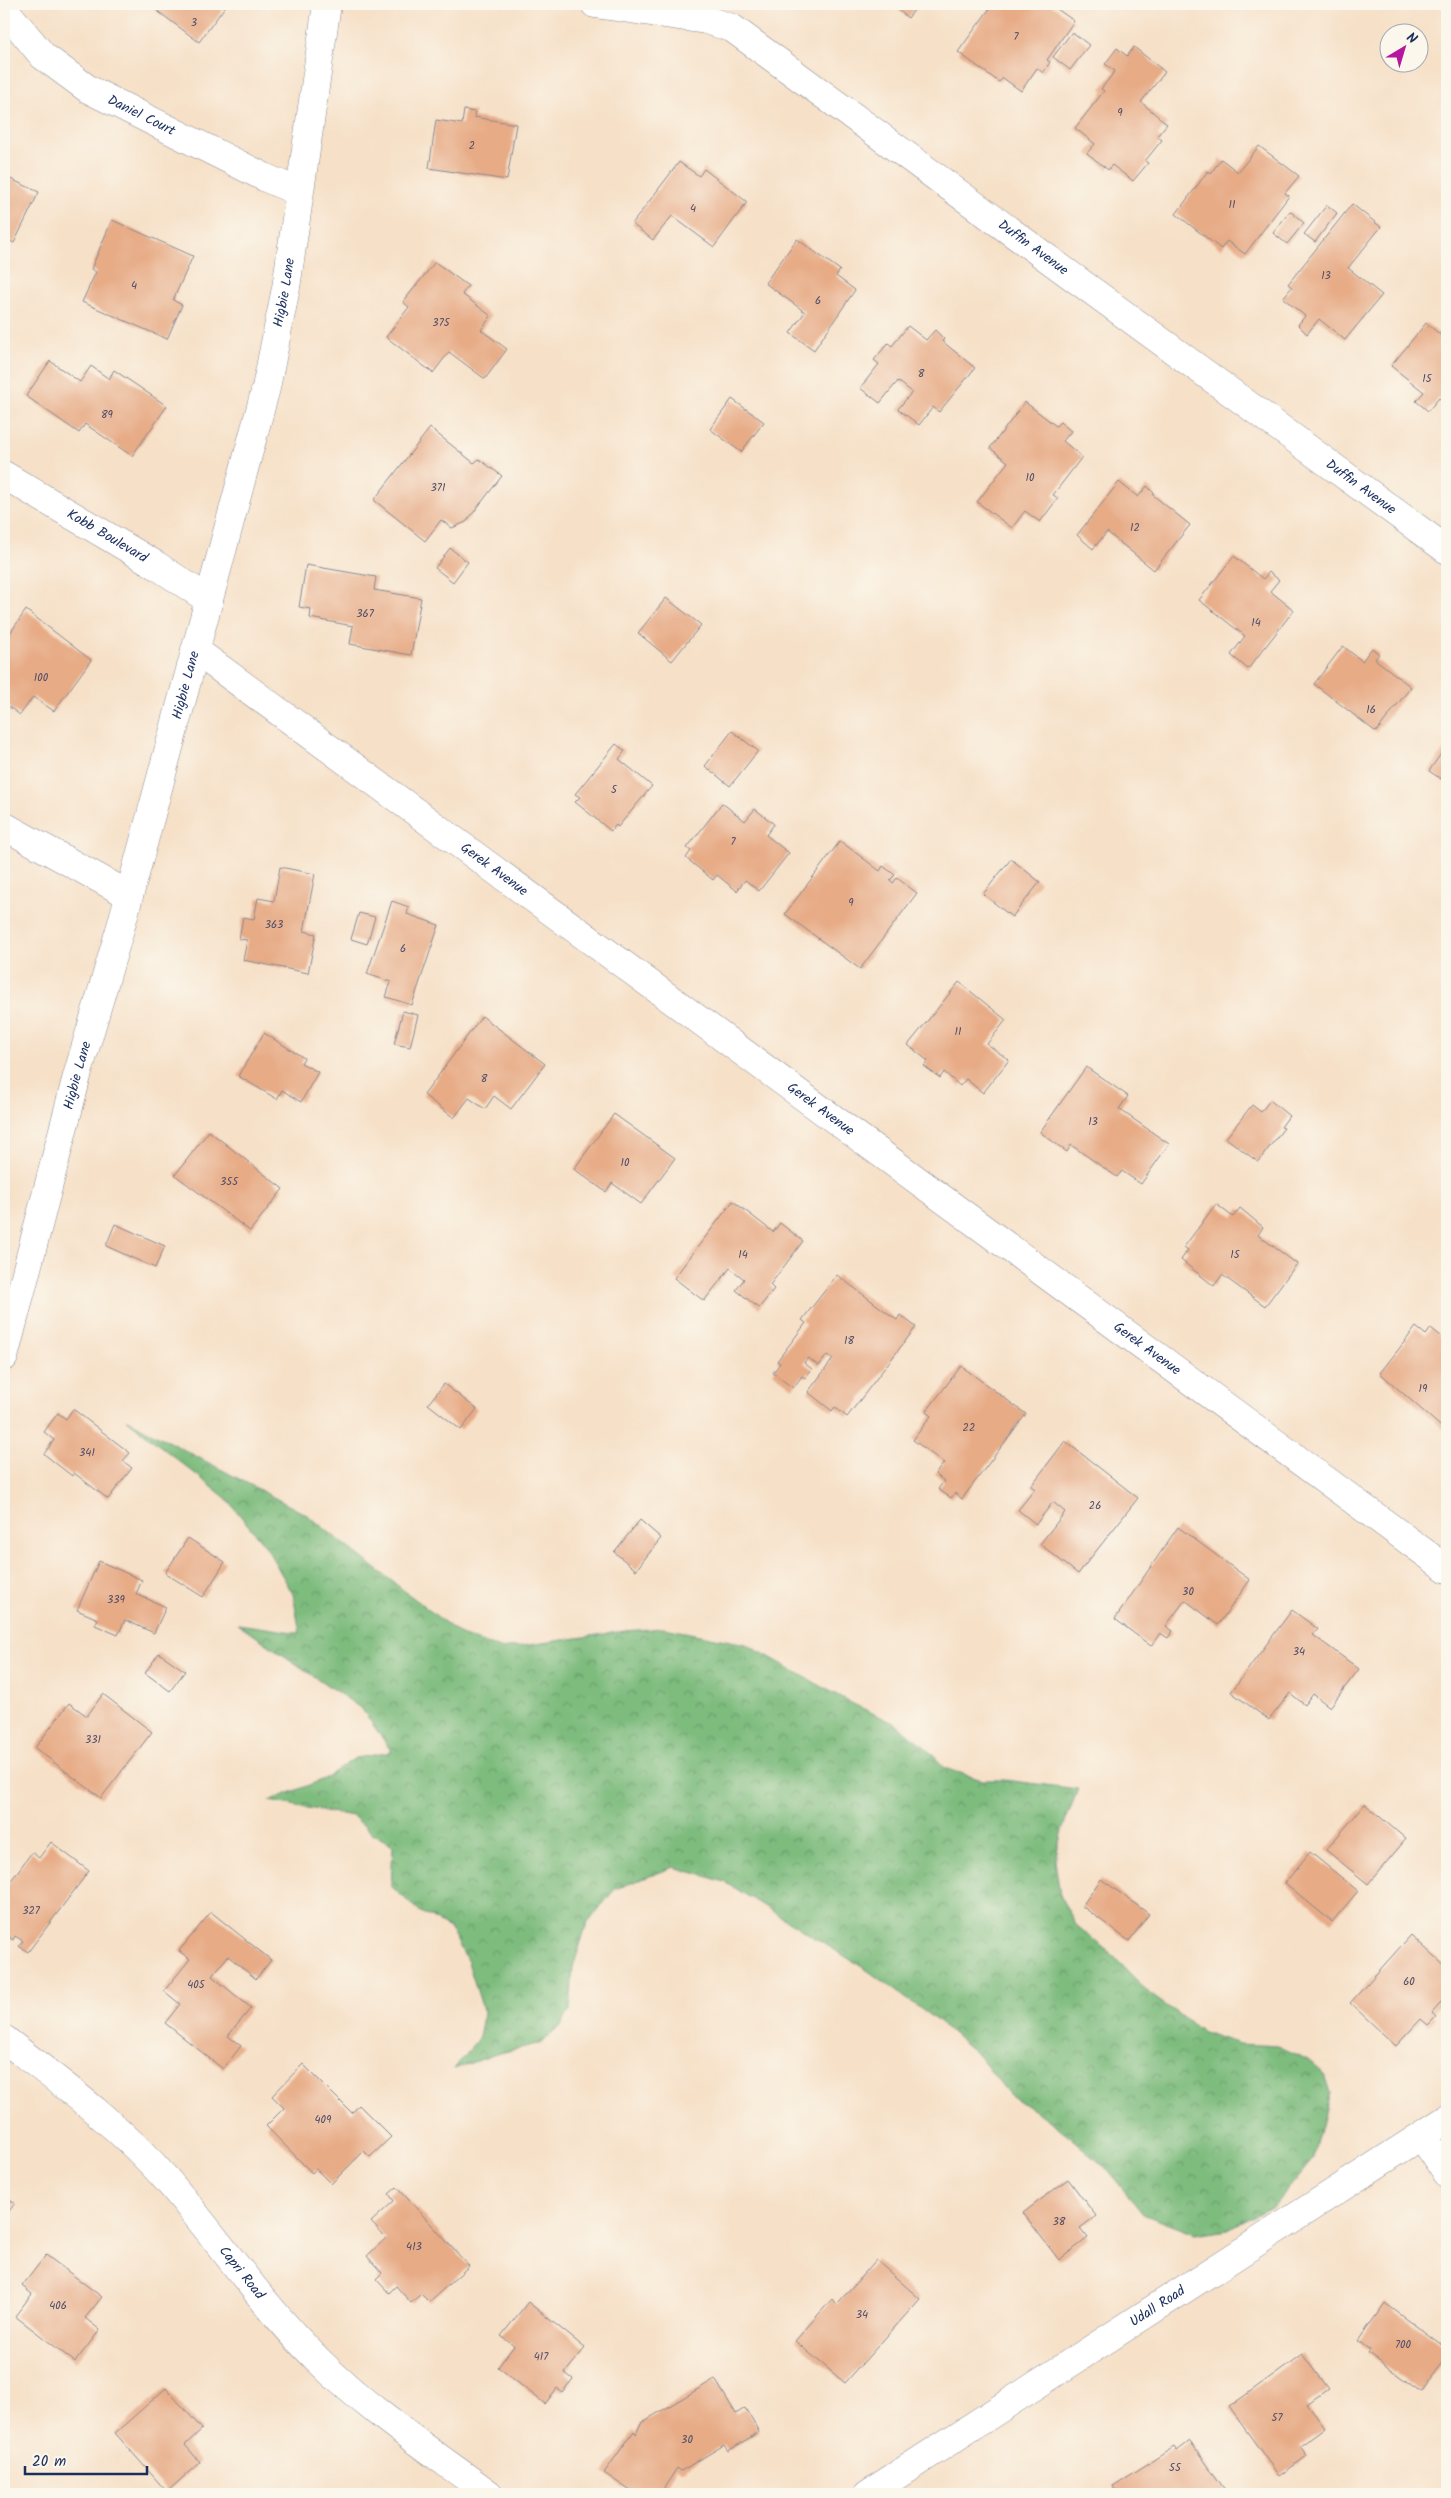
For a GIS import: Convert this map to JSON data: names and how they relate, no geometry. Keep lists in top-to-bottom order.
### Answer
{
  "streets": {
    "street": [
      "Daniel Court",
      "Duffin Avenue",
      "Higbie Lane",
      "Kobb Boulevard",
      "Gerek Avenue",
      "Capri Road",
      "Udall Road"
    ]
  },
  "crossings": [
    ["Daniel Court", "Higbie Lane"],
    ["Higbie Lane", "Kobb Boulevard"],
    ["Higbie Lane", "Gerek Avenue"]
  ],
  "house_numbers": [
    "3",
    "7",
    "9",
    "2",
    "11",
    "4",
    "13",
    "4",
    "6",
    "375",
    "8",
    "15",
    "89",
    "10",
    "371",
    "12",
    "367",
    "14",
    "100",
    "16",
    "5",
    "7",
    "9",
    "363",
    "6",
    "11",
    "8",
    "13",
    "10",
    "355",
    "14",
    "15",
    "18",
    "19",
    "22",
    "341",
    "26",
    "30",
    "339",
    "34",
    "331",
    "327",
    "60",
    "405",
    "409",
    "38",
    "413",
    "406",
    "34",
    "700",
    "417",
    "57",
    "30",
    "55"
  ],
  "scale_bar": "20 m",
  "north": "top right"
}
